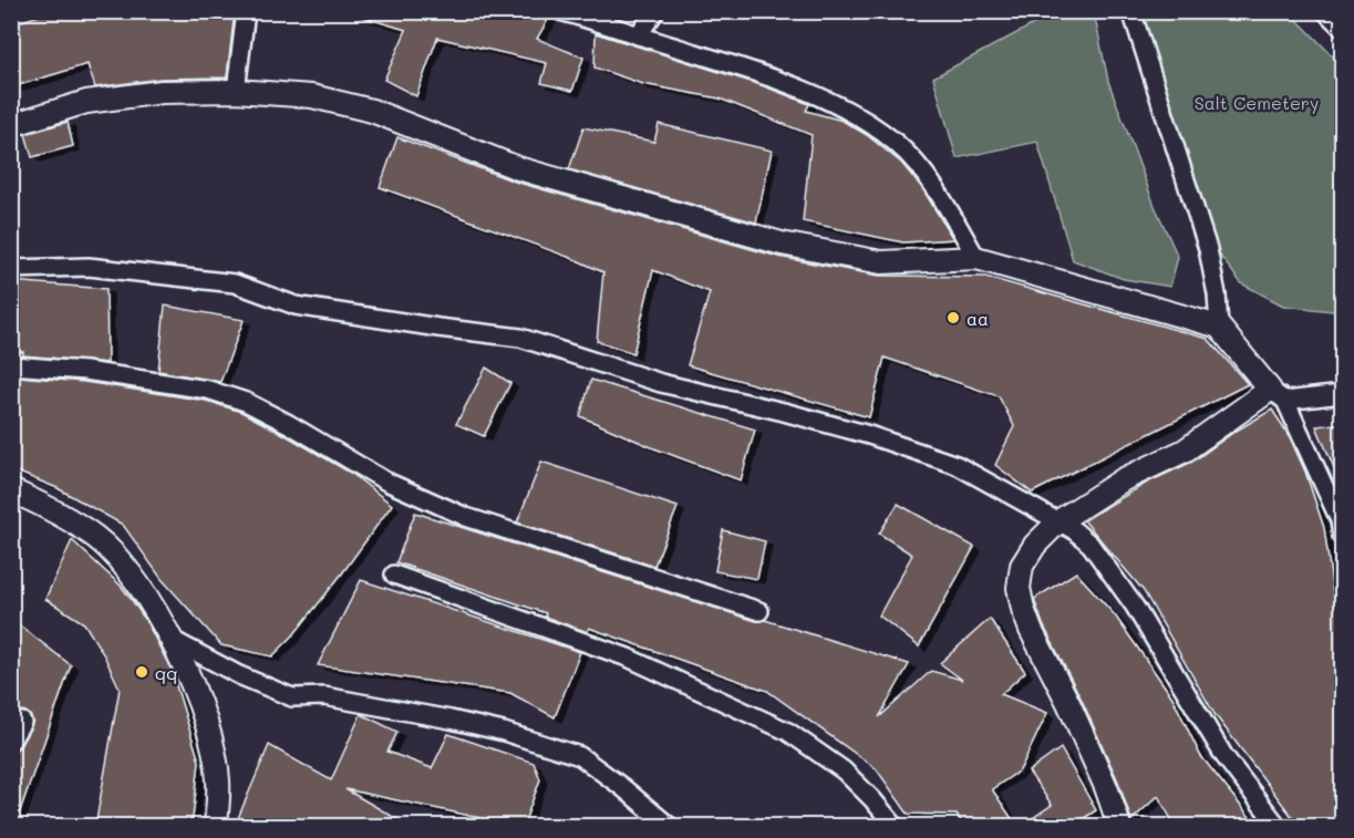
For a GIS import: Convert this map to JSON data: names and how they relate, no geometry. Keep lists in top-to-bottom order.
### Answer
{
  "parks": ["Salt Cemetery"],
  "places": ["aa", "qq"]
}
